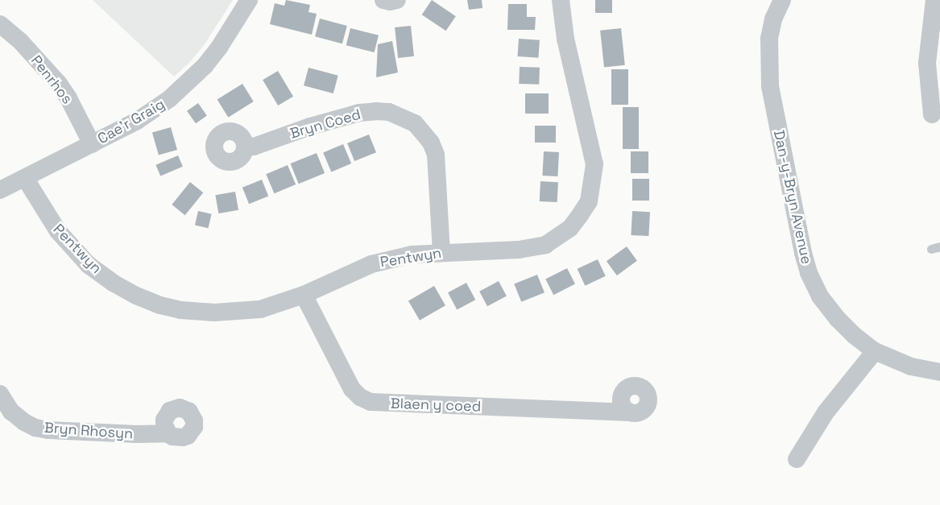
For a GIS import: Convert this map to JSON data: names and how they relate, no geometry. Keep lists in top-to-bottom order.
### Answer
{
  "streets": {
    "street": [
      "Penrhos",
      "Cae'r Graig",
      "Bryn Coed",
      "Dan-y-Bryn Avenue",
      "Pentwyn",
      "Blaen y coed",
      "Bryn Rhosyn"
    ]
  },
  "crossings": [
    ["Penrhos", "Cae'r Graig"],
    ["Cae'r Graig", "Pentwyn"],
    ["Bryn Coed", "Pentwyn"],
    ["Pentwyn", "Blaen y coed"]
  ]
}
